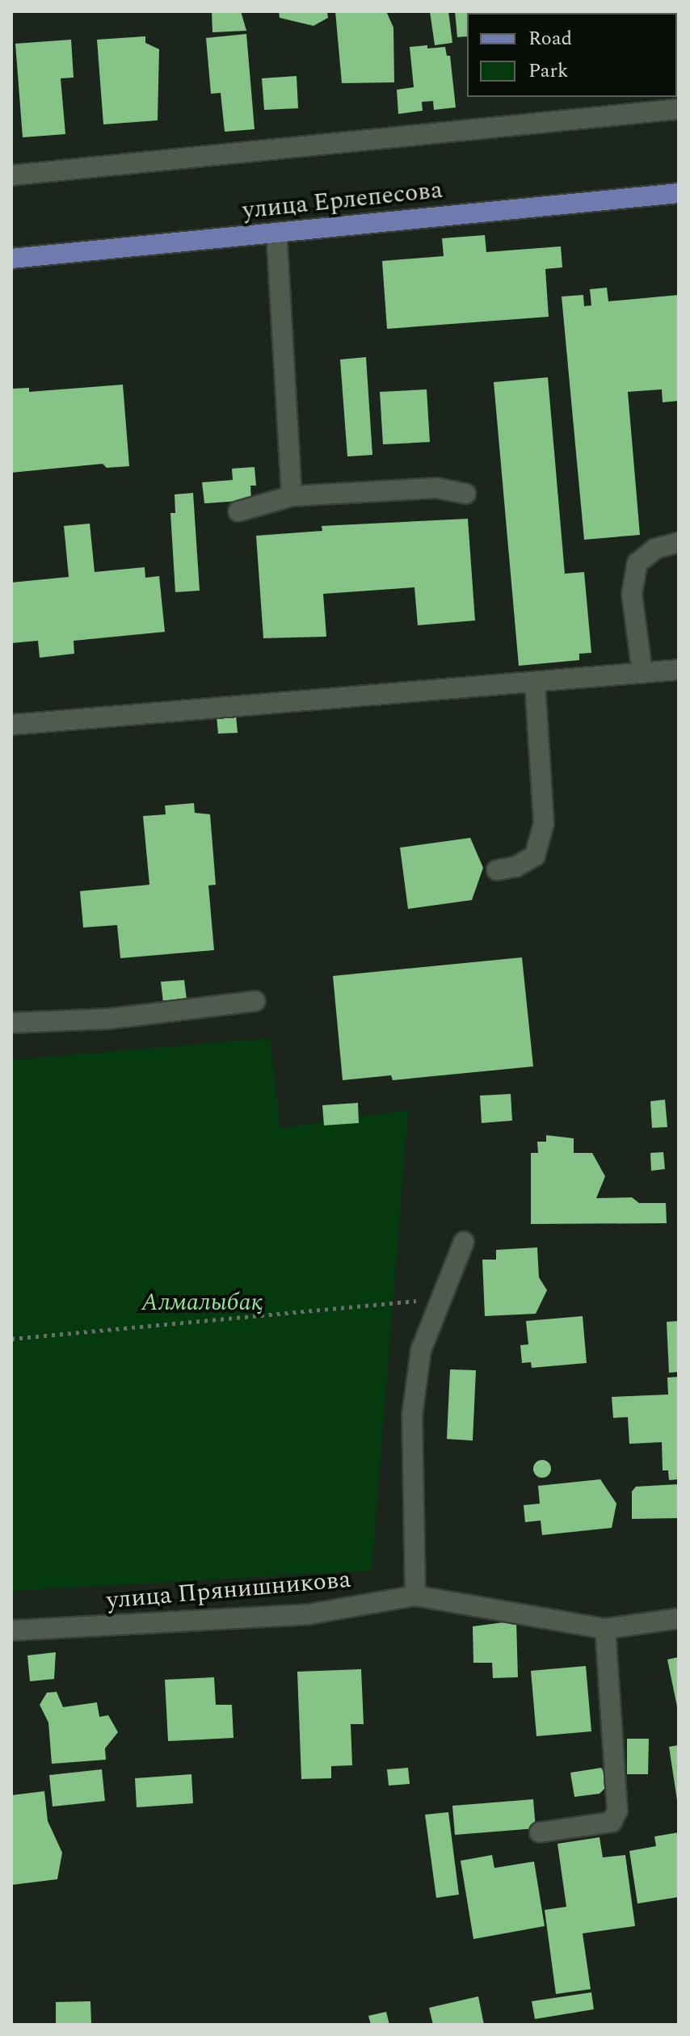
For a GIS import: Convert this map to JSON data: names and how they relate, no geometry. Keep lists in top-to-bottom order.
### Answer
{
  "streets": {
    "main road": ["улица Ерлепесова"],
    "street": ["улица Прянишникова"]
  },
  "parks": ["Алмалыбақ"],
  "legend": ["Road", "Park"]
}
